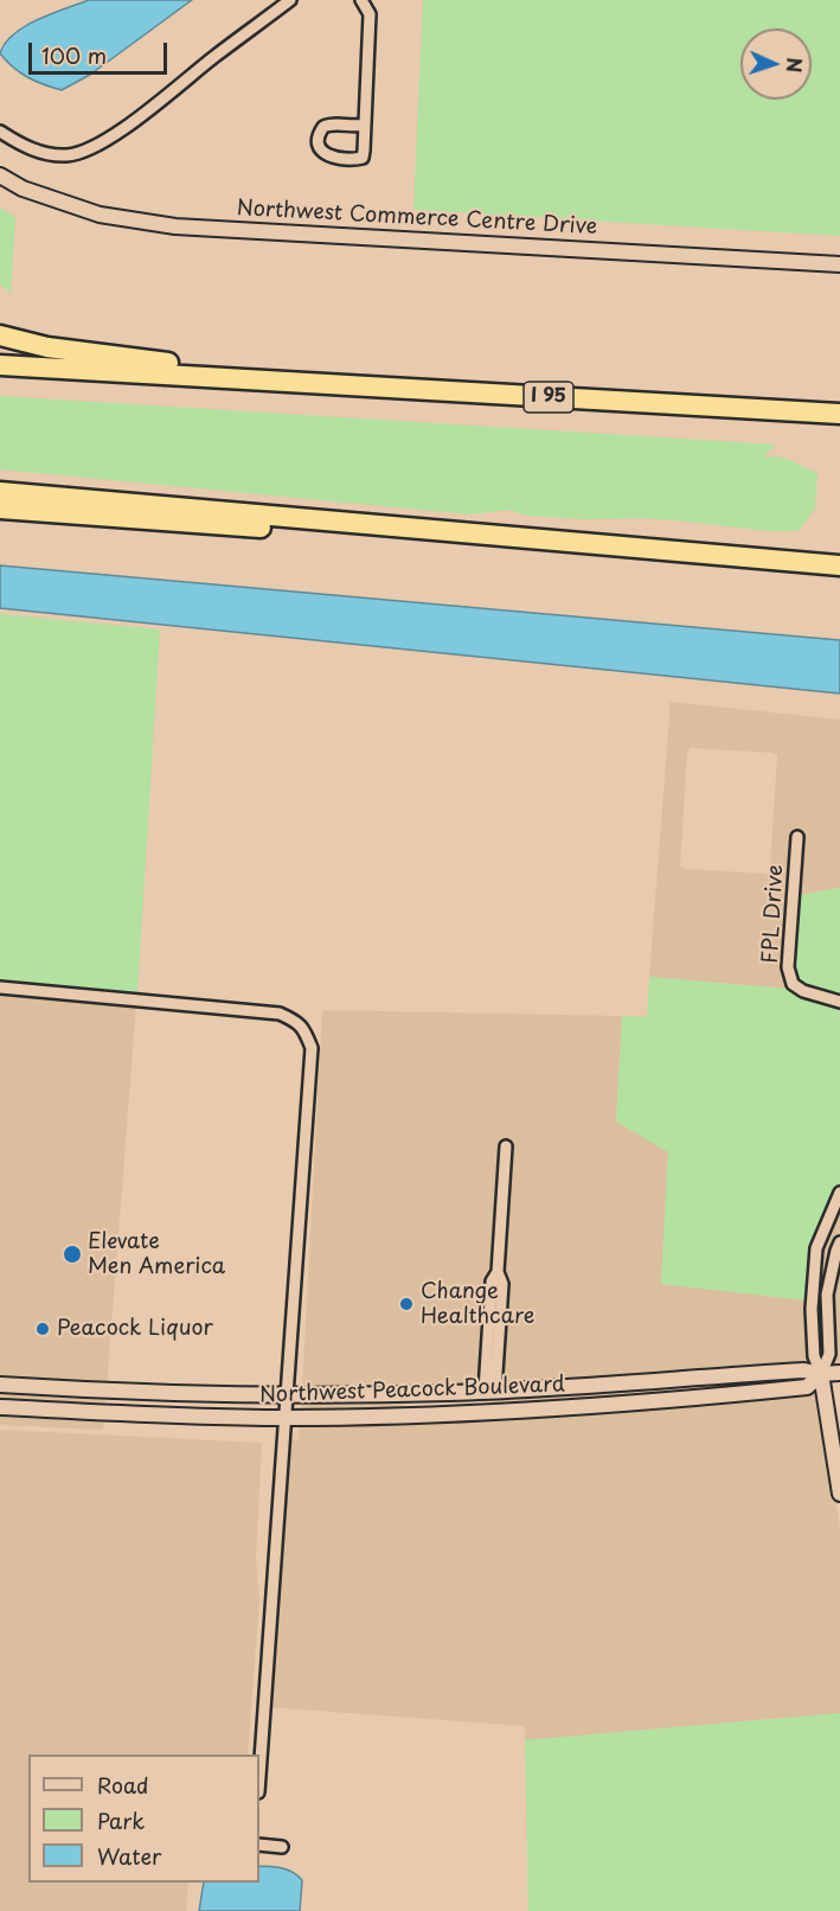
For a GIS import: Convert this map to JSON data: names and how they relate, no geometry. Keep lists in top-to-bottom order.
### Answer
{
  "streets": {
    "highway": ["I 95"],
    "street": ["Northwest Commerce Centre Drive", "FPL Drive", "Northwest Peacock Boulevard"]
  },
  "places": ["Elevate Men America", "Change Healthcare", "Peacock Liquor"],
  "legend": ["Road", "Park", "Water"],
  "scale_bar": "100 m",
  "north": "right"
}
